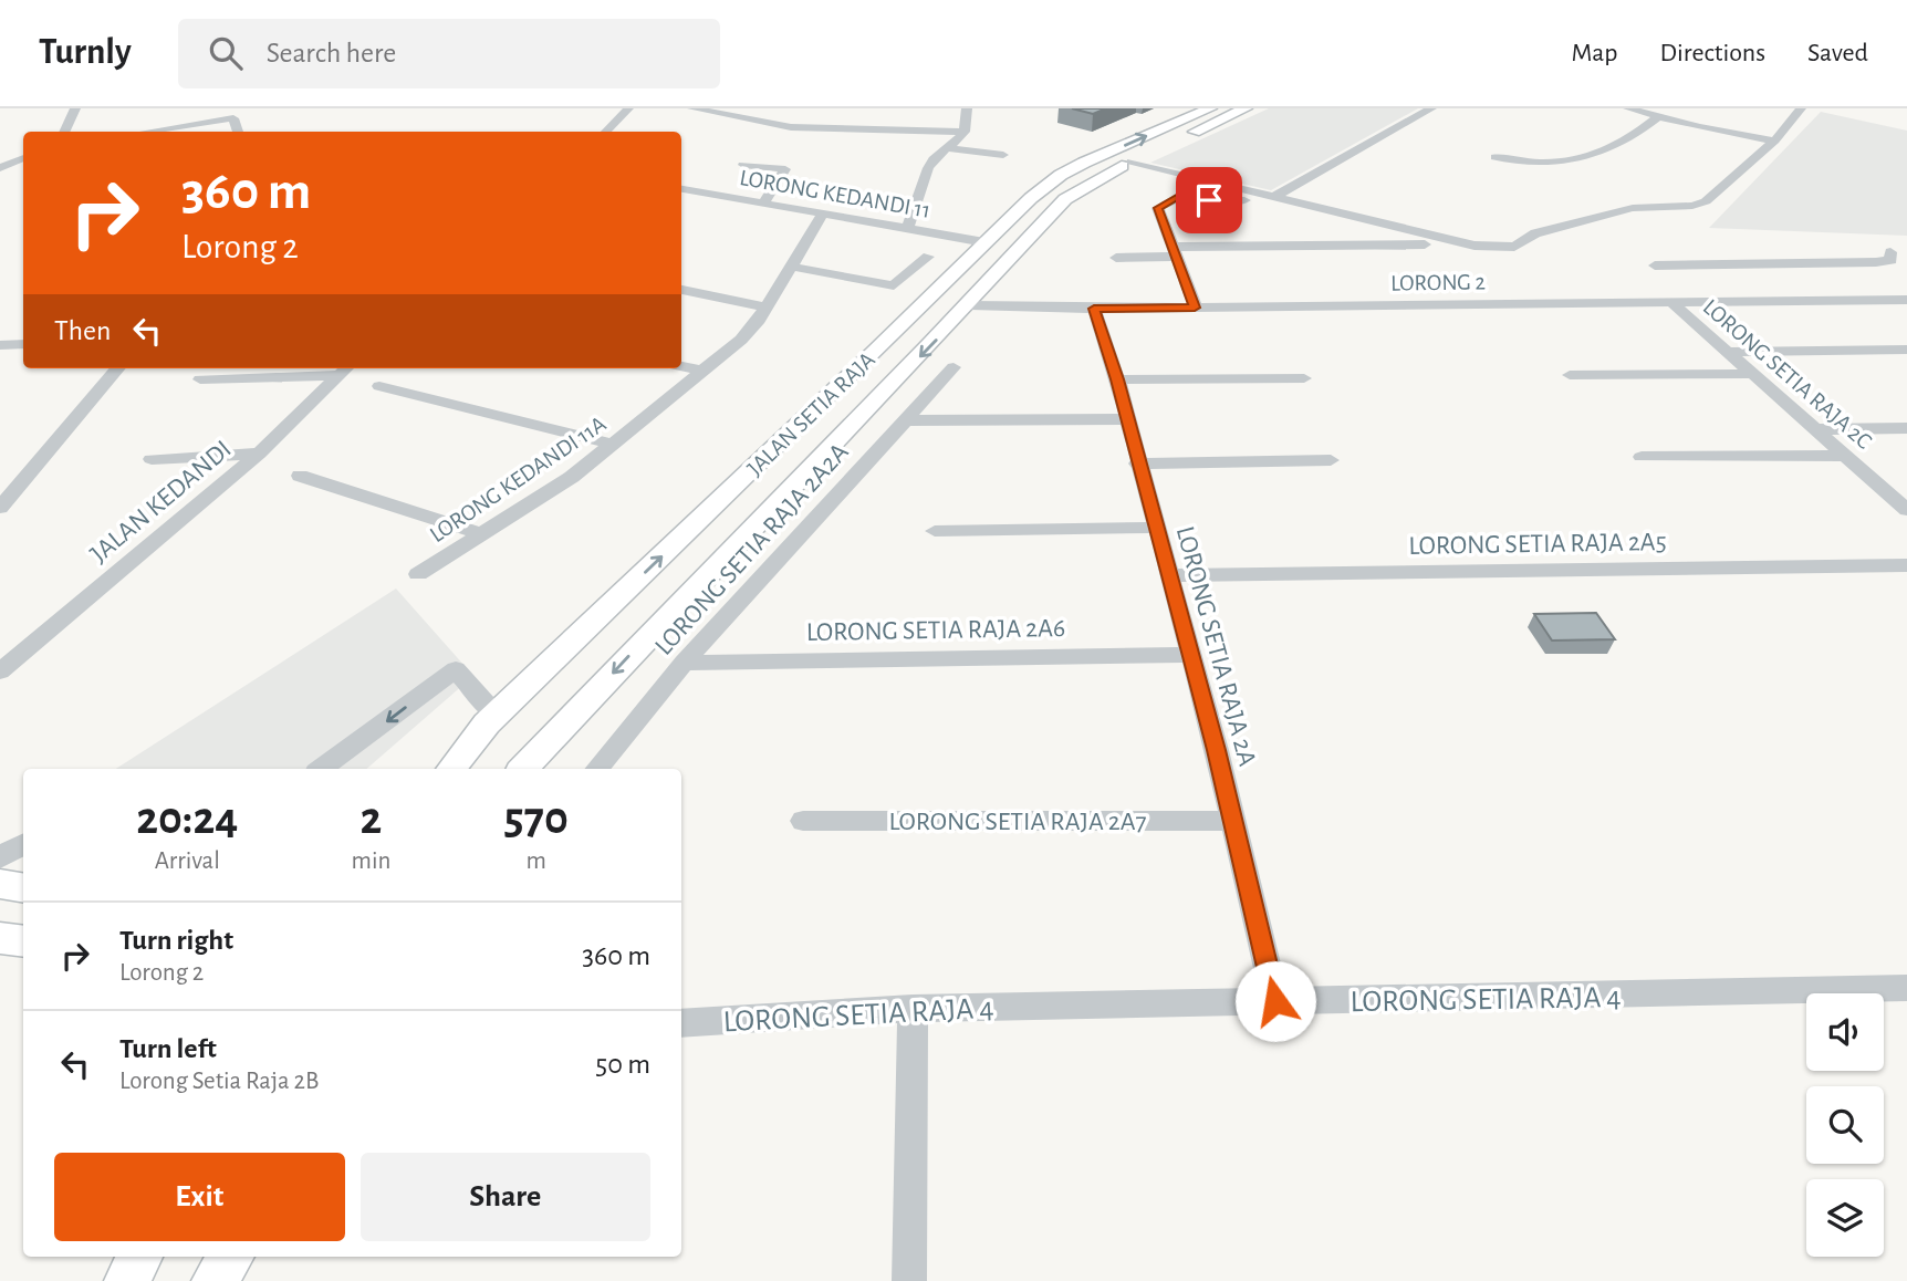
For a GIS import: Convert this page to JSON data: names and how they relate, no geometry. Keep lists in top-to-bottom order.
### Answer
{
  "streets": {
    "main road": ["JALAN SETIA RAJA"],
    "street": [
      "LORONG KEDANDI 11",
      "LORONG 2",
      "LORONG SETIA RAJA 2C",
      "LORONG KEDANDI 11A",
      "JALAN KEDANDI",
      "LORONG SETIA RAJA 2A5",
      "LORONG SETIA RAJA 2A2A",
      "LORONG SETIA RAJA 2A6",
      "LORONG SETIA RAJA 2A",
      "LORONG SETIA RAJA 2A7",
      "LORONG SETIA RAJA 4"
    ]
  },
  "crossings": [
    ["LORONG KEDANDI 11", "JALAN SETIA RAJA"],
    ["LORONG KEDANDI 11", "LORONG KEDANDI 11A"],
    ["LORONG 2", "LORONG SETIA RAJA 2C"],
    ["LORONG 2", "JALAN SETIA RAJA"],
    ["LORONG 2", "LORONG SETIA RAJA 2A"],
    ["LORONG SETIA RAJA 2A5", "LORONG SETIA RAJA 2A"],
    ["LORONG SETIA RAJA 2A2A", "LORONG SETIA RAJA 2A6"],
    ["LORONG SETIA RAJA 2A6", "LORONG SETIA RAJA 2A"],
    ["LORONG SETIA RAJA 2A", "LORONG SETIA RAJA 2A7"],
    ["LORONG SETIA RAJA 2A", "LORONG SETIA RAJA 4"]
  ],
  "page": {
    "header": "Turnly",
    "search": "Search here",
    "nav": ["Map", "Directions", "Saved"],
    "turn": ["360 m", "Lorong 2"],
    "then": "Then",
    "eta": [
      "20:24",
      "Arrival",
      "2",
      "min",
      "570",
      "m"
    ],
    "list": [
      {
        "name": "Turn right",
        "note": "Lorong 2",
        "value": "360 m"
      },
      {
        "name": "Turn left",
        "note": "Lorong Setia Raja 2B",
        "value": "50 m"
      }
    ],
    "buttons": ["Exit", "Share"]
  }
}
